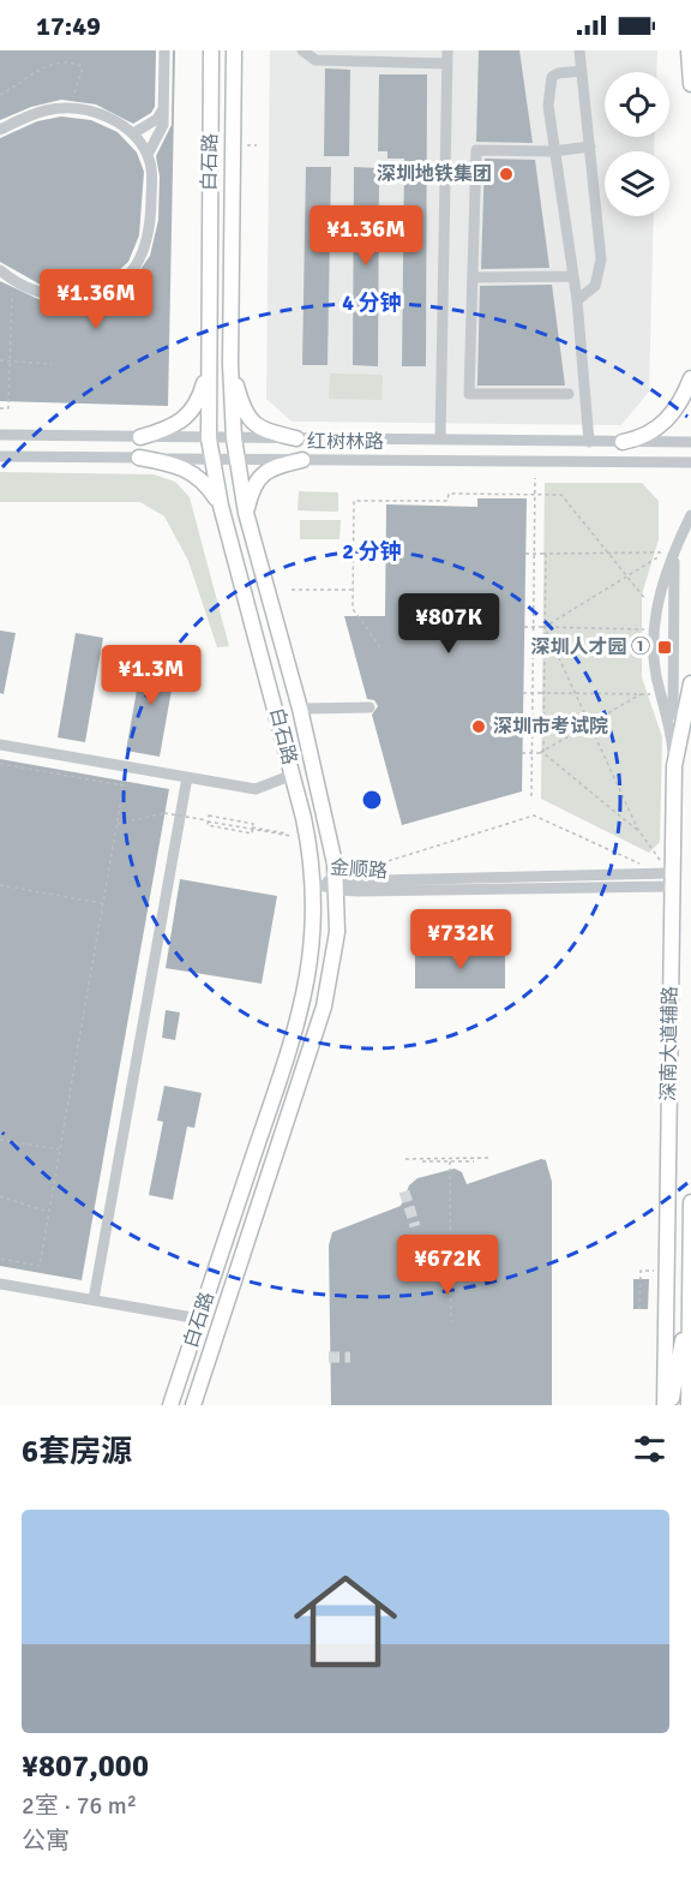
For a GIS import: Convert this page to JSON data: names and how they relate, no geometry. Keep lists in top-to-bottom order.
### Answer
{
  "streets": {
    "main road": ["白石路", "深南大道辅路"],
    "street": ["红树林路", "金顺路"]
  },
  "crossings": [
    ["白石路", "红树林路"],
    ["白石路", "金顺路"],
    ["金顺路", "深南大道辅路"]
  ],
  "places": {
    "other": ["深圳地铁集团", "深圳市考试院"],
    "transit": ["深圳人才园 ①"]
  },
  "page": {
    "status": "17:49",
    "price": [
      "¥1.36M",
      "¥1.36M",
      "¥807K",
      "¥1.3M",
      "¥732K",
      "¥672K"
    ],
    "heading": "6套房源",
    "list": [
      {
        "name": "¥807,000",
        "note": "2室 · 76 m² · 公寓"
      }
    ]
  },
  "rings": ["4 分钟", "2 分钟"]
}
